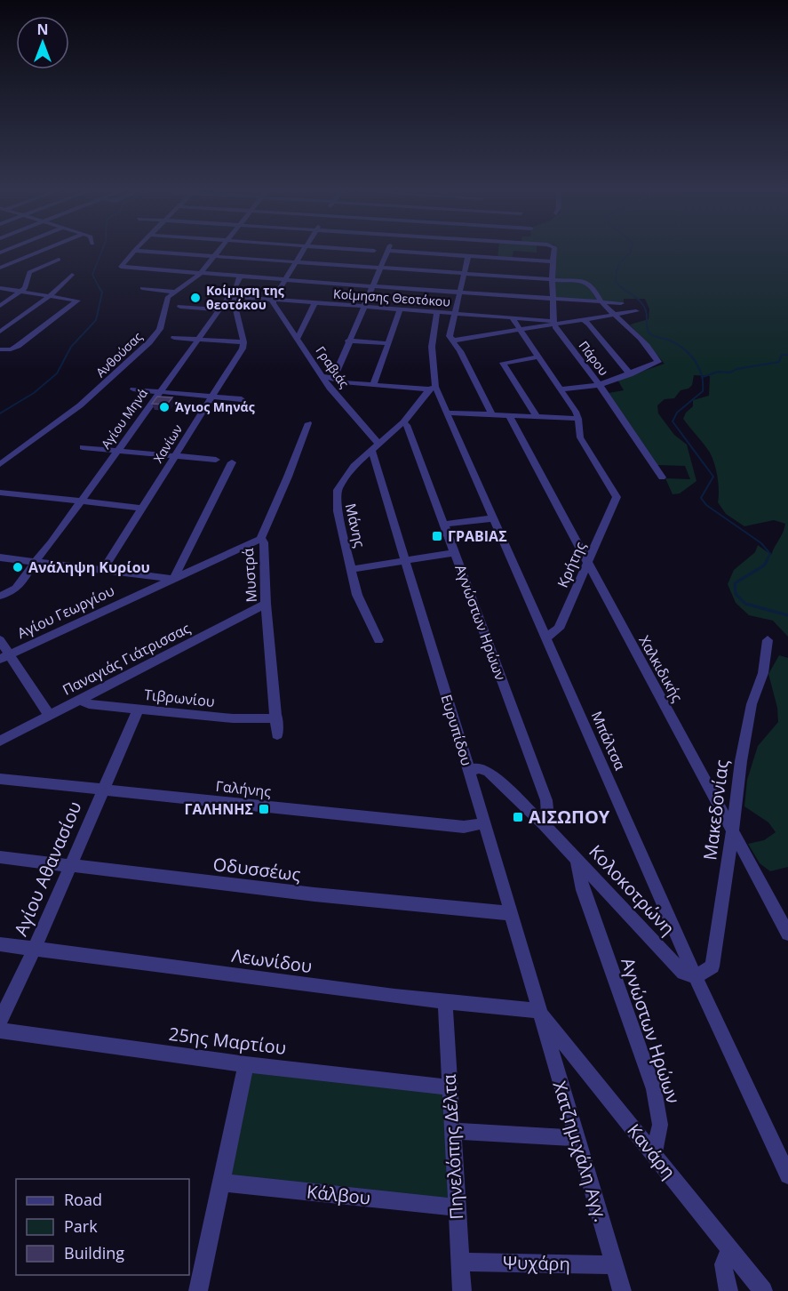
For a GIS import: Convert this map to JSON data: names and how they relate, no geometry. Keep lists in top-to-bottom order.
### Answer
{
  "streets": {
    "street": [
      "Κοίμησης Θεοτόκου",
      "Ανθούσας",
      "Πάρου",
      "Γραβιάς",
      "Αγίου Μηνά",
      "Χανίων",
      "Μάνης",
      "Κρήτης",
      "Μυστρά",
      "Αγίου Γεωργίου",
      "Αγνώστων Ηρώων",
      "Παναγιάς Γιάτρισσας",
      "Χαλκιδικής",
      "Τιβρωνίου",
      "Ευρυπίδου",
      "Μπάλτσα",
      "Γαλήνης",
      "Μακεδονίας",
      "Αγίου Αθανασίου",
      "Οδυσσέως",
      "Κολοκοτρώνη",
      "Λεωνίδου",
      "25ης Μαρτίου",
      "Πηνελόπης Δέλτα",
      "Χατζημιχάλη Αγγ.",
      "Κανάρη",
      "Κάλβου",
      "Ψυχάρη"
    ]
  },
  "crossings": [
    ["Κοίμησης Θεοτόκου", "Πάρου"],
    ["Κοίμησης Θεοτόκου", "Γραβιάς"],
    ["Κοίμησης Θεοτόκου", "Αγίου Μηνά"],
    ["Κοίμησης Θεοτόκου", "Μπάλτσα"],
    ["Γραβιάς", "Μάνης"],
    ["Γραβιάς", "Ευρυπίδου"],
    ["Αγίου Μηνά", "Αγίου Γεωργίου"],
    ["Χανίων", "Αγίου Γεωργίου"],
    ["Μάνης", "Αγνώστων Ηρώων"],
    ["Μάνης", "Ευρυπίδου"],
    ["Μάνης", "Μπάλτσα"],
    ["Κρήτης", "Χαλκιδικής"],
    ["Κρήτης", "Μπάλτσα"],
    ["Μυστρά", "Αγίου Γεωργίου"],
    ["Μυστρά", "Παναγιάς Γιάτρισσας"],
    ["Μυστρά", "Τιβρωνίου"],
    ["Αγνώστων Ηρώων", "Κολοκοτρώνη"],
    ["Αγνώστων Ηρώων", "Κανάρη"],
    ["Παναγιάς Γιάτρισσας", "Τιβρωνίου"],
    ["Χαλκιδικής", "Μακεδονίας"],
    ["Τιβρωνίου", "Αγίου Αθανασίου"],
    ["Ευρυπίδου", "Γαλήνης"],
    ["Ευρυπίδου", "Οδυσσέως"],
    ["Ευρυπίδου", "Κολοκοτρώνη"],
    ["Ευρυπίδου", "Λεωνίδου"],
    ["Ευρυπίδου", "Χατζημιχάλη Αγγ."],
    ["Ευρυπίδου", "Κανάρη"],
    ["Μπάλτσα", "Μακεδονίας"],
    ["Μπάλτσα", "Κολοκοτρώνη"],
    ["Γαλήνης", "Αγίου Αθανασίου"],
    ["Μακεδονίας", "Κολοκοτρώνη"],
    ["Αγίου Αθανασίου", "Οδυσσέως"],
    ["Αγίου Αθανασίου", "Λεωνίδου"],
    ["Λεωνίδου", "Πηνελόπης Δέλτα"],
    ["Λεωνίδου", "Χατζημιχάλη Αγγ."],
    ["Λεωνίδου", "Κανάρη"],
    ["25ης Μαρτίου", "Πηνελόπης Δέλτα"],
    ["Πηνελόπης Δέλτα", "Κάλβου"],
    ["Πηνελόπης Δέλτα", "Ψυχάρη"],
    ["Χατζημιχάλη Αγγ.", "Κανάρη"],
    ["Χατζημιχάλη Αγγ.", "Ψυχάρη"]
  ],
  "places": {
    "other": ["Κοίμηση της θεοτόκου", "Άγιος Μηνάς", "Ανάληψη Κυρίου"],
    "transit": ["ΓΡΑΒΙΑΣ", "ΓΑΛΗΝΗΣ", "ΑΙΣΩΠΟΥ"]
  },
  "legend": ["Road", "Park", "Building"],
  "north": "top"
}
